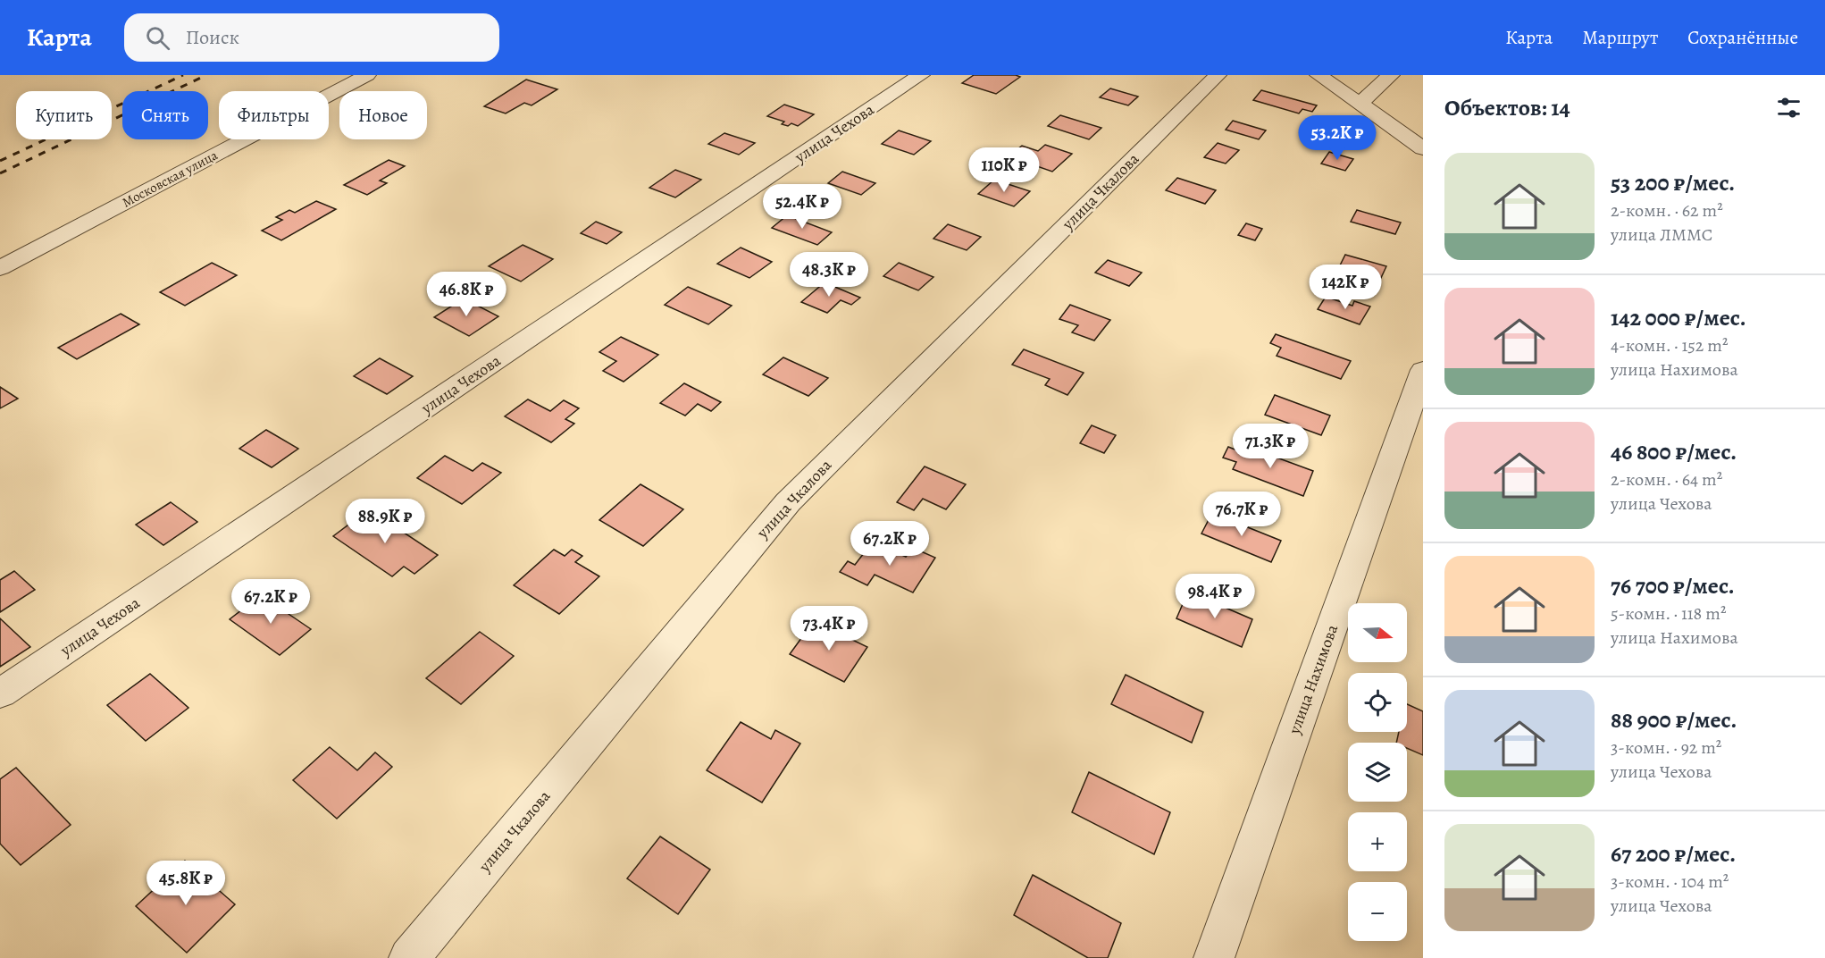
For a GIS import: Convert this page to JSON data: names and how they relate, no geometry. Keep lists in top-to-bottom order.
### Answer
{
  "streets": {
    "street": [
      "улица Чехова",
      "Московская улица",
      "улица Чкалова",
      "улица Нахимова"
    ]
  },
  "north": "right",
  "page": {
    "header": "Карта",
    "search": "Поиск",
    "nav": ["Карта", "Маршрут", "Сохранённые"],
    "heading": "Объектов: 14",
    "chip": [
      "Купить",
      "Снять",
      "Фильтры",
      "Новое"
    ],
    "price": [
      "53.2K ₽",
      "110K ₽",
      "52.4K ₽",
      "48.3K ₽",
      "142K ₽",
      "46.8K ₽",
      "71.3K ₽",
      "76.7K ₽",
      "88.9K ₽",
      "67.2K ₽",
      "98.4K ₽",
      "67.2K ₽",
      "73.4K ₽",
      "45.8K ₽"
    ],
    "list": [
      {
        "name": "53 200 ₽/мес.",
        "note": "2-комн. · 62 m² · улица ЛММС"
      },
      {
        "name": "142 000 ₽/мес.",
        "note": "4-комн. · 152 m² · улица Нахимова"
      },
      {
        "name": "46 800 ₽/мес.",
        "note": "2-комн. · 64 m² · улица Чехова"
      },
      {
        "name": "76 700 ₽/мес.",
        "note": "5-комн. · 118 m² · улица Нахимова"
      },
      {
        "name": "88 900 ₽/мес.",
        "note": "3-комн. · 92 m² · улица Чехова"
      },
      {
        "name": "67 200 ₽/мес.",
        "note": "3-комн. · 104 m² · улица Чехова"
      }
    ],
    "map_buttons": ["+", "−"]
  }
}
